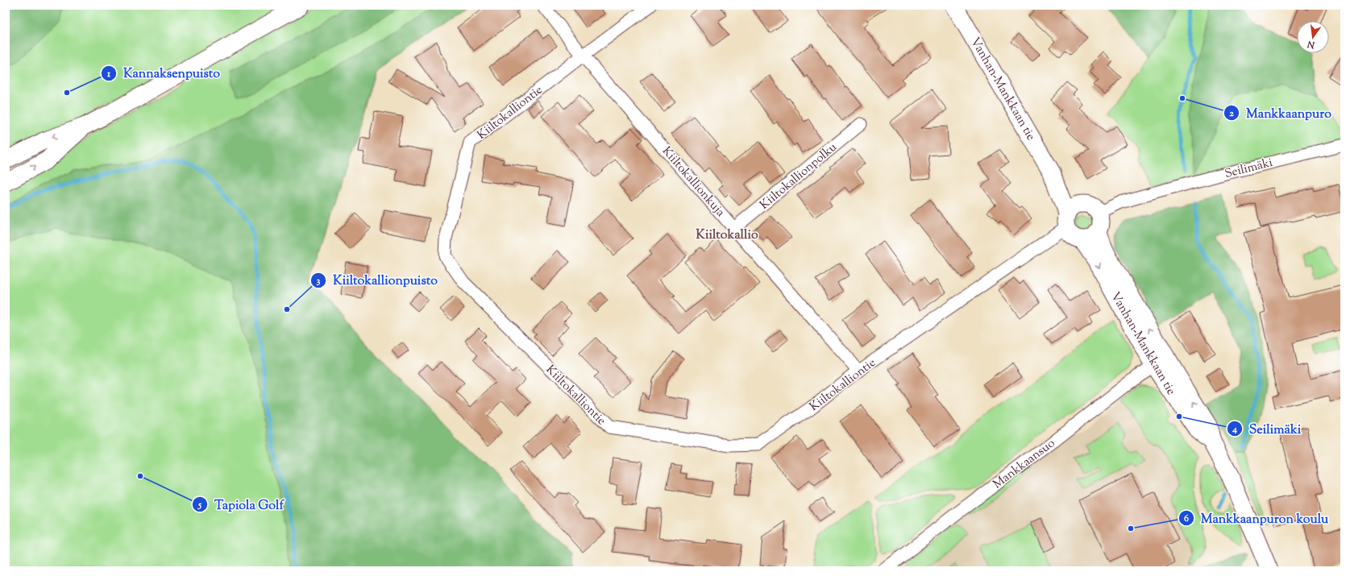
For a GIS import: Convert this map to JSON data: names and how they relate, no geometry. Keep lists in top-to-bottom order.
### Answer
{
  "streets": {
    "main road": ["Vanhan-Mankkaan tie"],
    "street": [
      "Kiiltokalliontie",
      "Seilimäki",
      "Kiiltokallionpolku",
      "Kiiltokallionkuja",
      "Mankkaansuo"
    ]
  },
  "crossings": [
    ["Vanhan-Mankkaan tie", "Kiiltokalliontie"],
    ["Vanhan-Mankkaan tie", "Seilimäki"],
    ["Vanhan-Mankkaan tie", "Mankkaansuo"],
    ["Kiiltokalliontie", "Seilimäki"],
    ["Kiiltokalliontie", "Kiiltokallionkuja"],
    ["Kiiltokallionpolku", "Kiiltokallionkuja"]
  ],
  "districts": ["Kiiltokallio"],
  "places": [
    "Kannaksenpuisto",
    "Mankkaanpuro",
    "Kiiltokallionpuisto",
    "Seilimäki",
    "Tapiola Golf",
    "Mankkaanpuron koulu"
  ],
  "north": "bottom"
}
